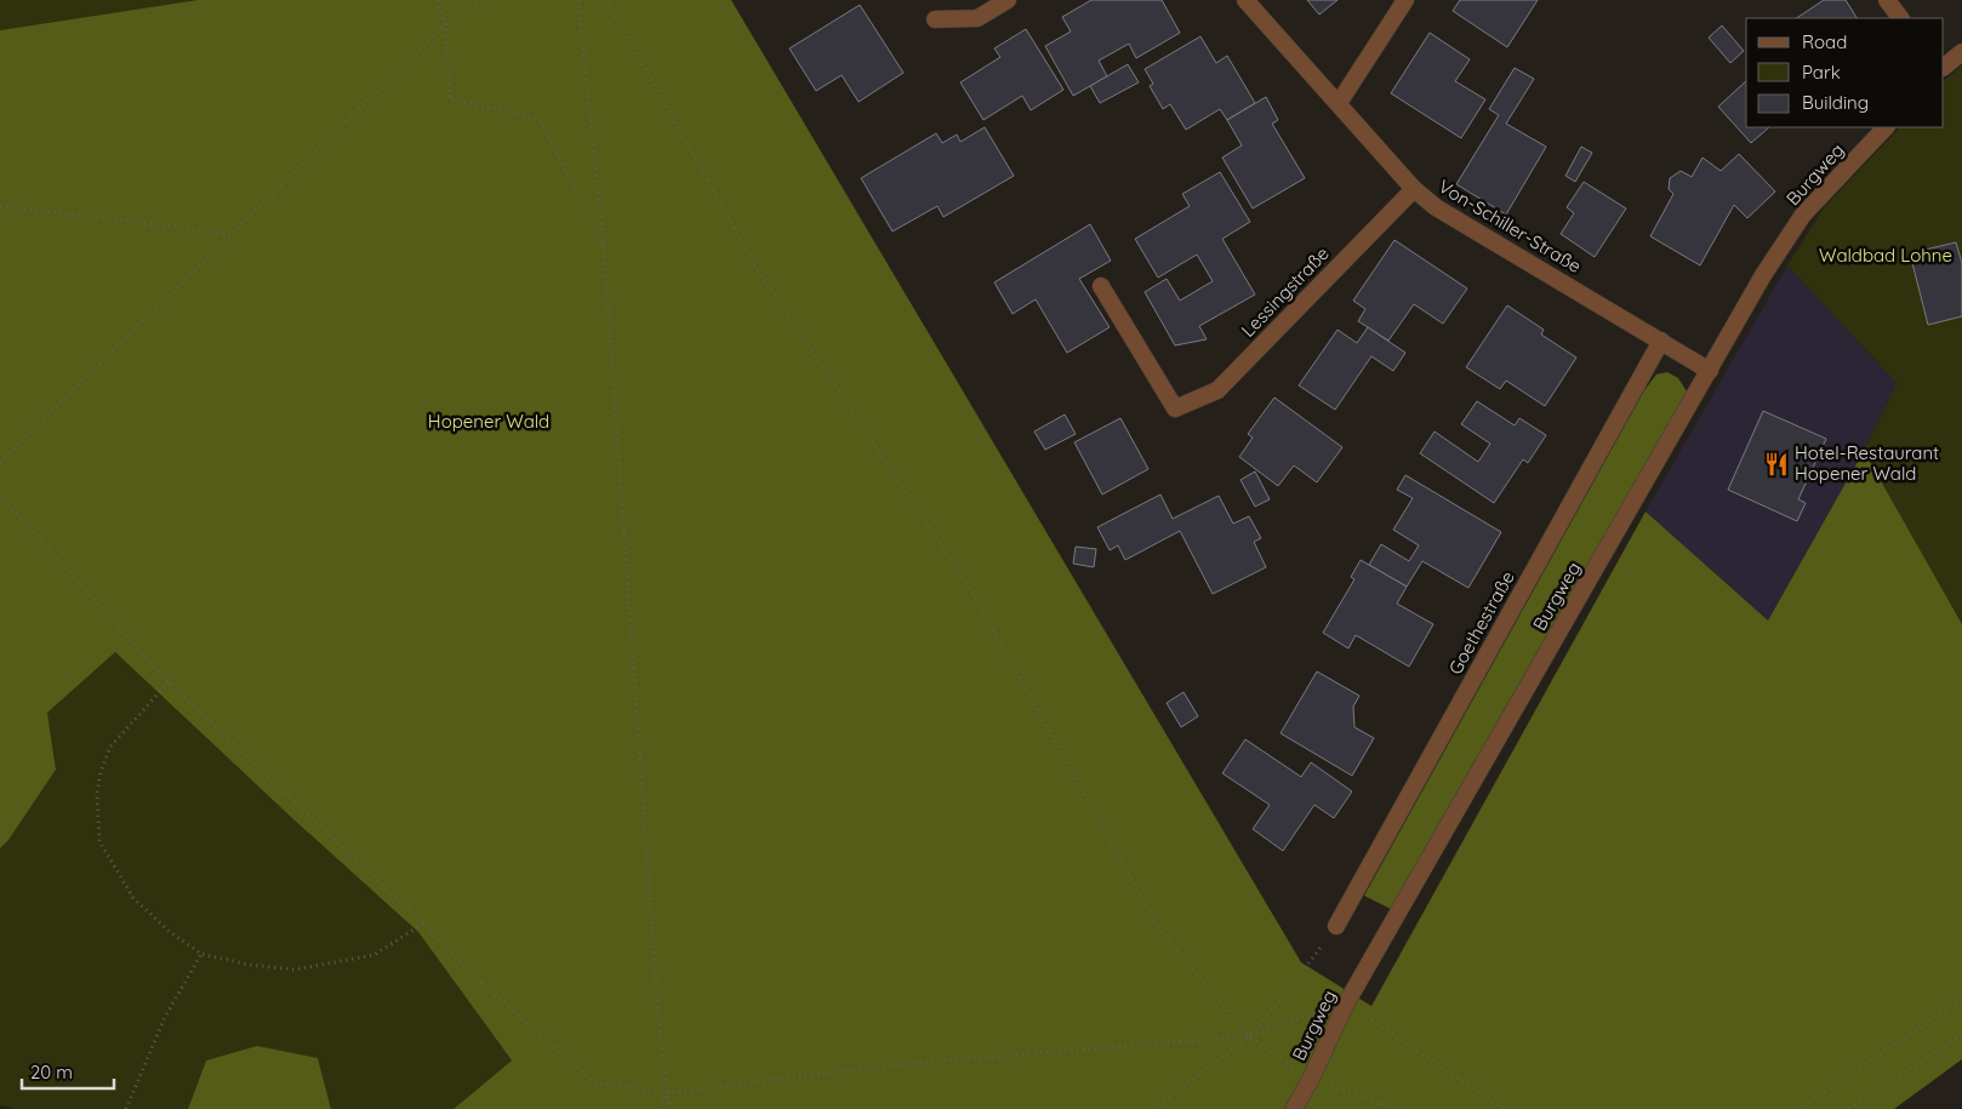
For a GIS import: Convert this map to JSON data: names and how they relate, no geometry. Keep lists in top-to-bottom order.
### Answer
{
  "streets": {
    "street": [
      "Burgweg",
      "Von-Schiller-Straße",
      "Lessingstraße",
      "Goethestraße"
    ]
  },
  "crossings": [
    ["Burgweg", "Von-Schiller-Straße"],
    ["Von-Schiller-Straße", "Lessingstraße"],
    ["Von-Schiller-Straße", "Goethestraße"]
  ],
  "parks": ["Waldbad Lohne", "Hopener Wald"],
  "places": {
    "restaurant": ["Hotel-Restaurant Hopener Wald"]
  },
  "legend": ["Road", "Park", "Building"],
  "scale_bar": "20 m"
}
